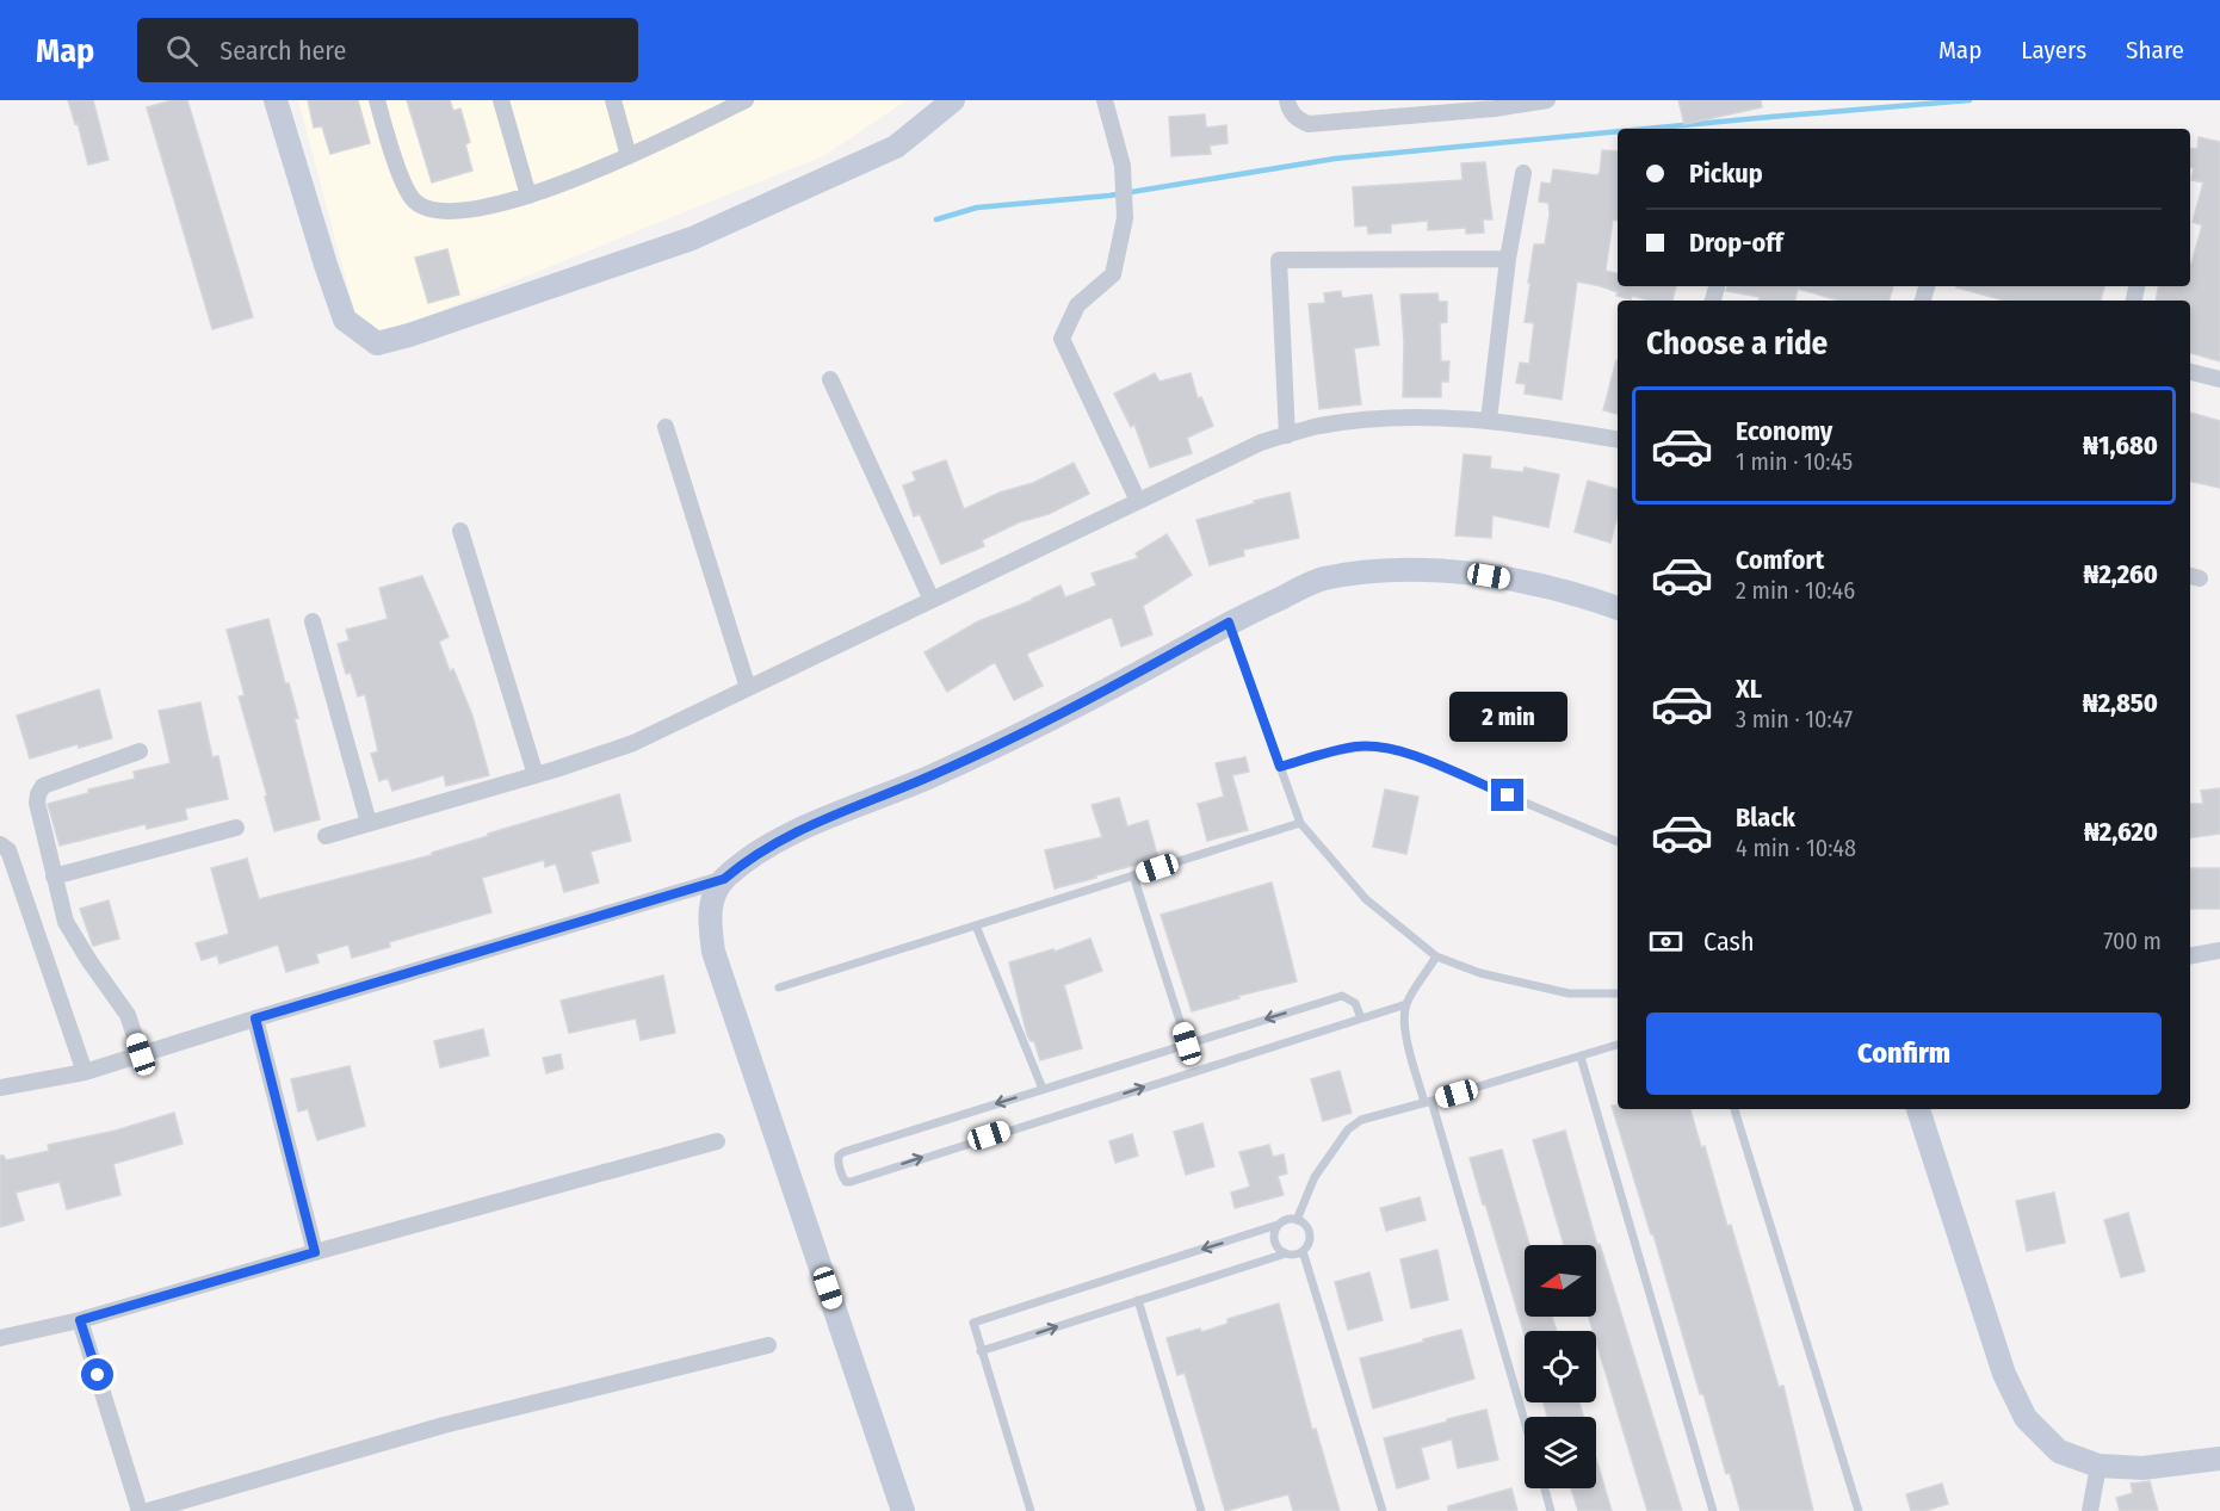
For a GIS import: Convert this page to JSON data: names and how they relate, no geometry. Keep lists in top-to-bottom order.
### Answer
{
  "north": "left",
  "page": {
    "header": "Map",
    "search": "Search here",
    "nav": ["Map", "Layers", "Share"],
    "banner": ["Pickup", "Drop-off"],
    "heading": "Choose a ride",
    "list": [
      {
        "name": "Economy",
        "note": "1 min · 10:45",
        "value": "₦1,680"
      },
      {
        "name": "Comfort",
        "note": "2 min · 10:46",
        "value": "₦2,260"
      },
      {
        "name": "XL",
        "note": "3 min · 10:47",
        "value": "₦2,850"
      },
      {
        "name": "Black",
        "note": "4 min · 10:48",
        "value": "₦2,620"
      }
    ],
    "bubble": "2 min",
    "pay": ["Cash", "700 m"],
    "buttons": "Confirm"
  }
}
